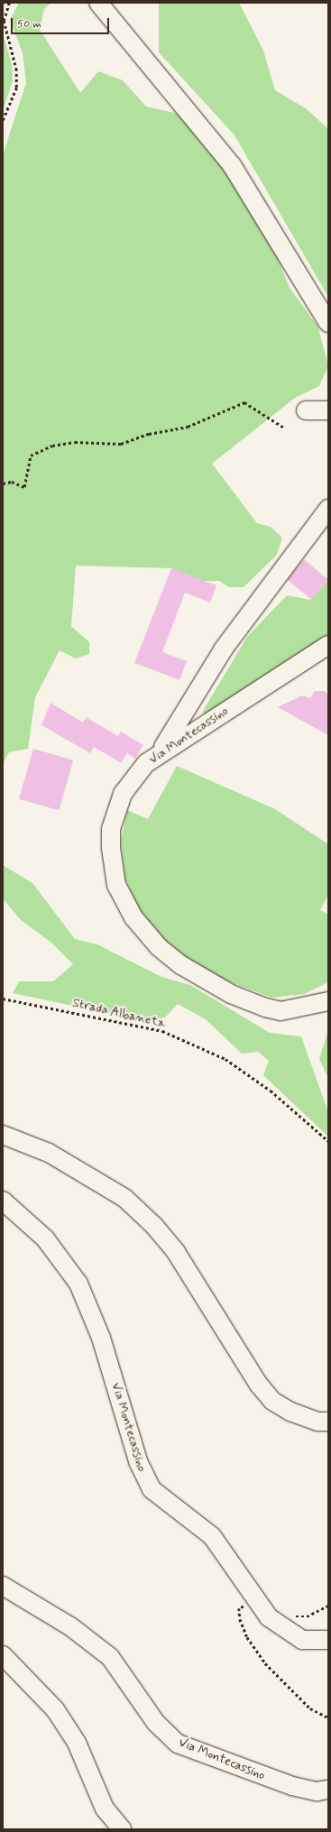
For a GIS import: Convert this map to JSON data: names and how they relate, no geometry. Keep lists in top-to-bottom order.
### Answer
{
  "streets": {
    "street": ["Via Montecassino"],
    "path": ["Strada Albaneta"]
  },
  "scale_bar": "50 m"
}
